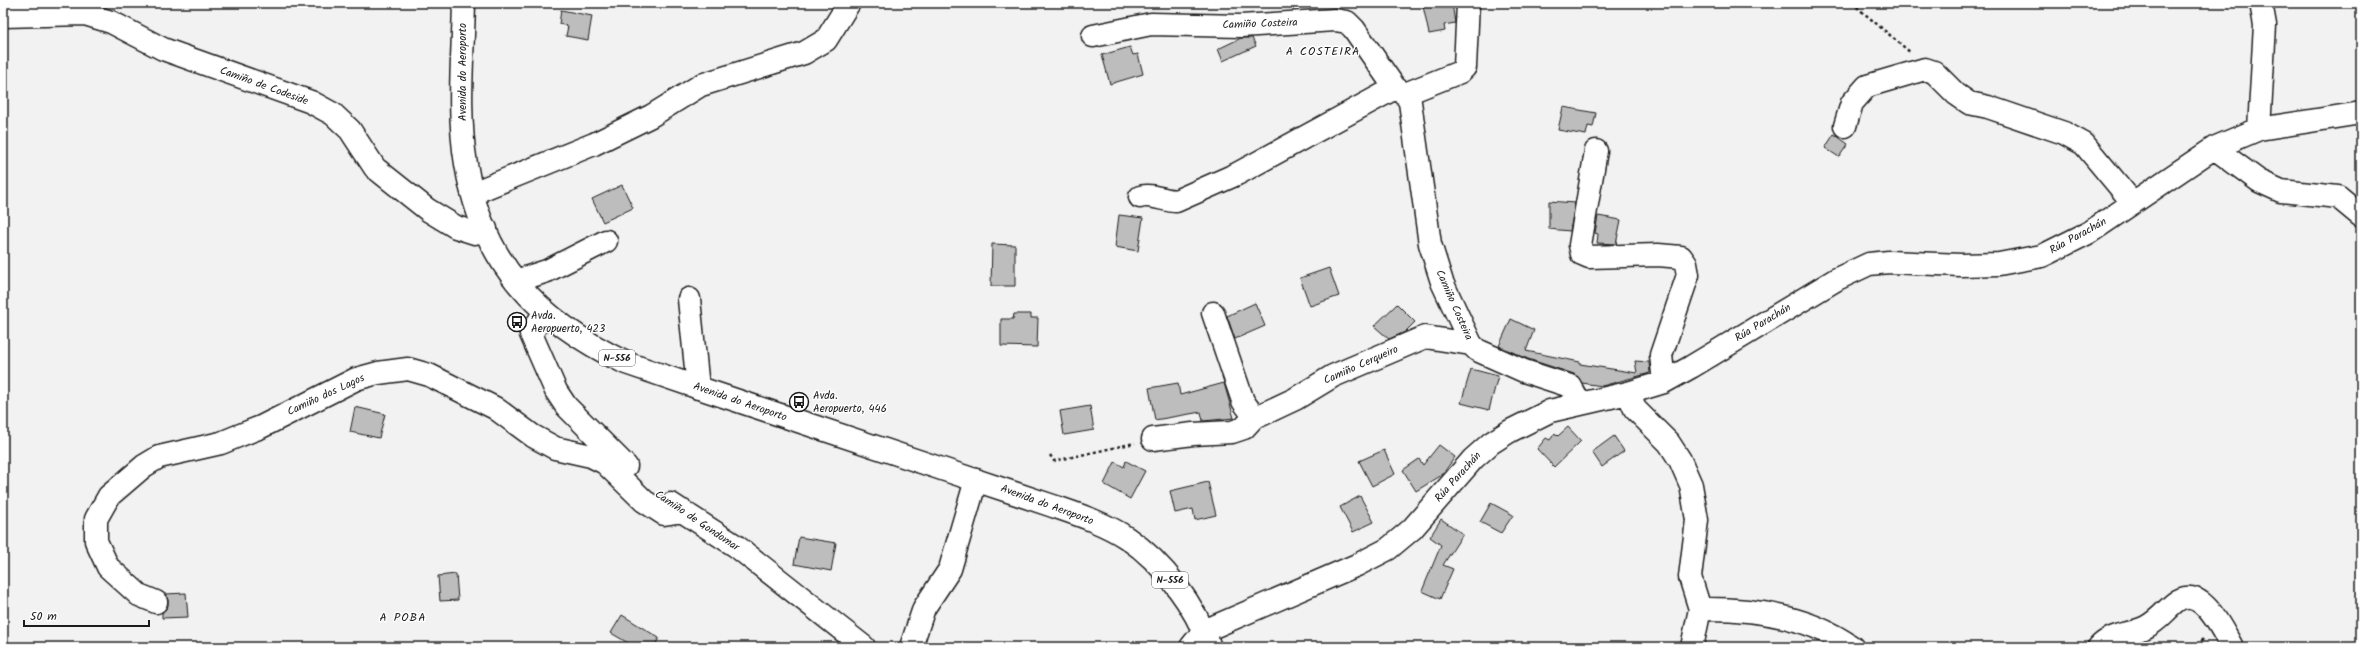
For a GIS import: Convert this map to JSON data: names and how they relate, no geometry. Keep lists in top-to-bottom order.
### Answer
{
  "streets": {
    "street": [
      "Camiño Costeira",
      "Avenida do Aeroporto",
      "Camiño de Codeside",
      "Rúa Parachán",
      "N-556",
      "Camiño Cerqueiro",
      "Camiño dos Lagos",
      "Camiño de Gondomar"
    ]
  },
  "crossings": [
    ["Camiño Costeira", "Rúa Parachán"],
    ["Camiño Costeira", "Camiño Cerqueiro"],
    ["Avenida do Aeroporto", "Camiño de Codeside"],
    ["Avenida do Aeroporto", "Rúa Parachán"],
    ["Avenida do Aeroporto", "Camiño de Gondomar"],
    ["Camiño dos Lagos", "Camiño de Gondomar"]
  ],
  "districts": ["A COSTEIRA", "A POBA"],
  "places": {
    "bus stop": ["Avda. Aeropuerto, 423", "Avda. Aeropuerto, 446"]
  },
  "scale_bar": "50 m"
}
